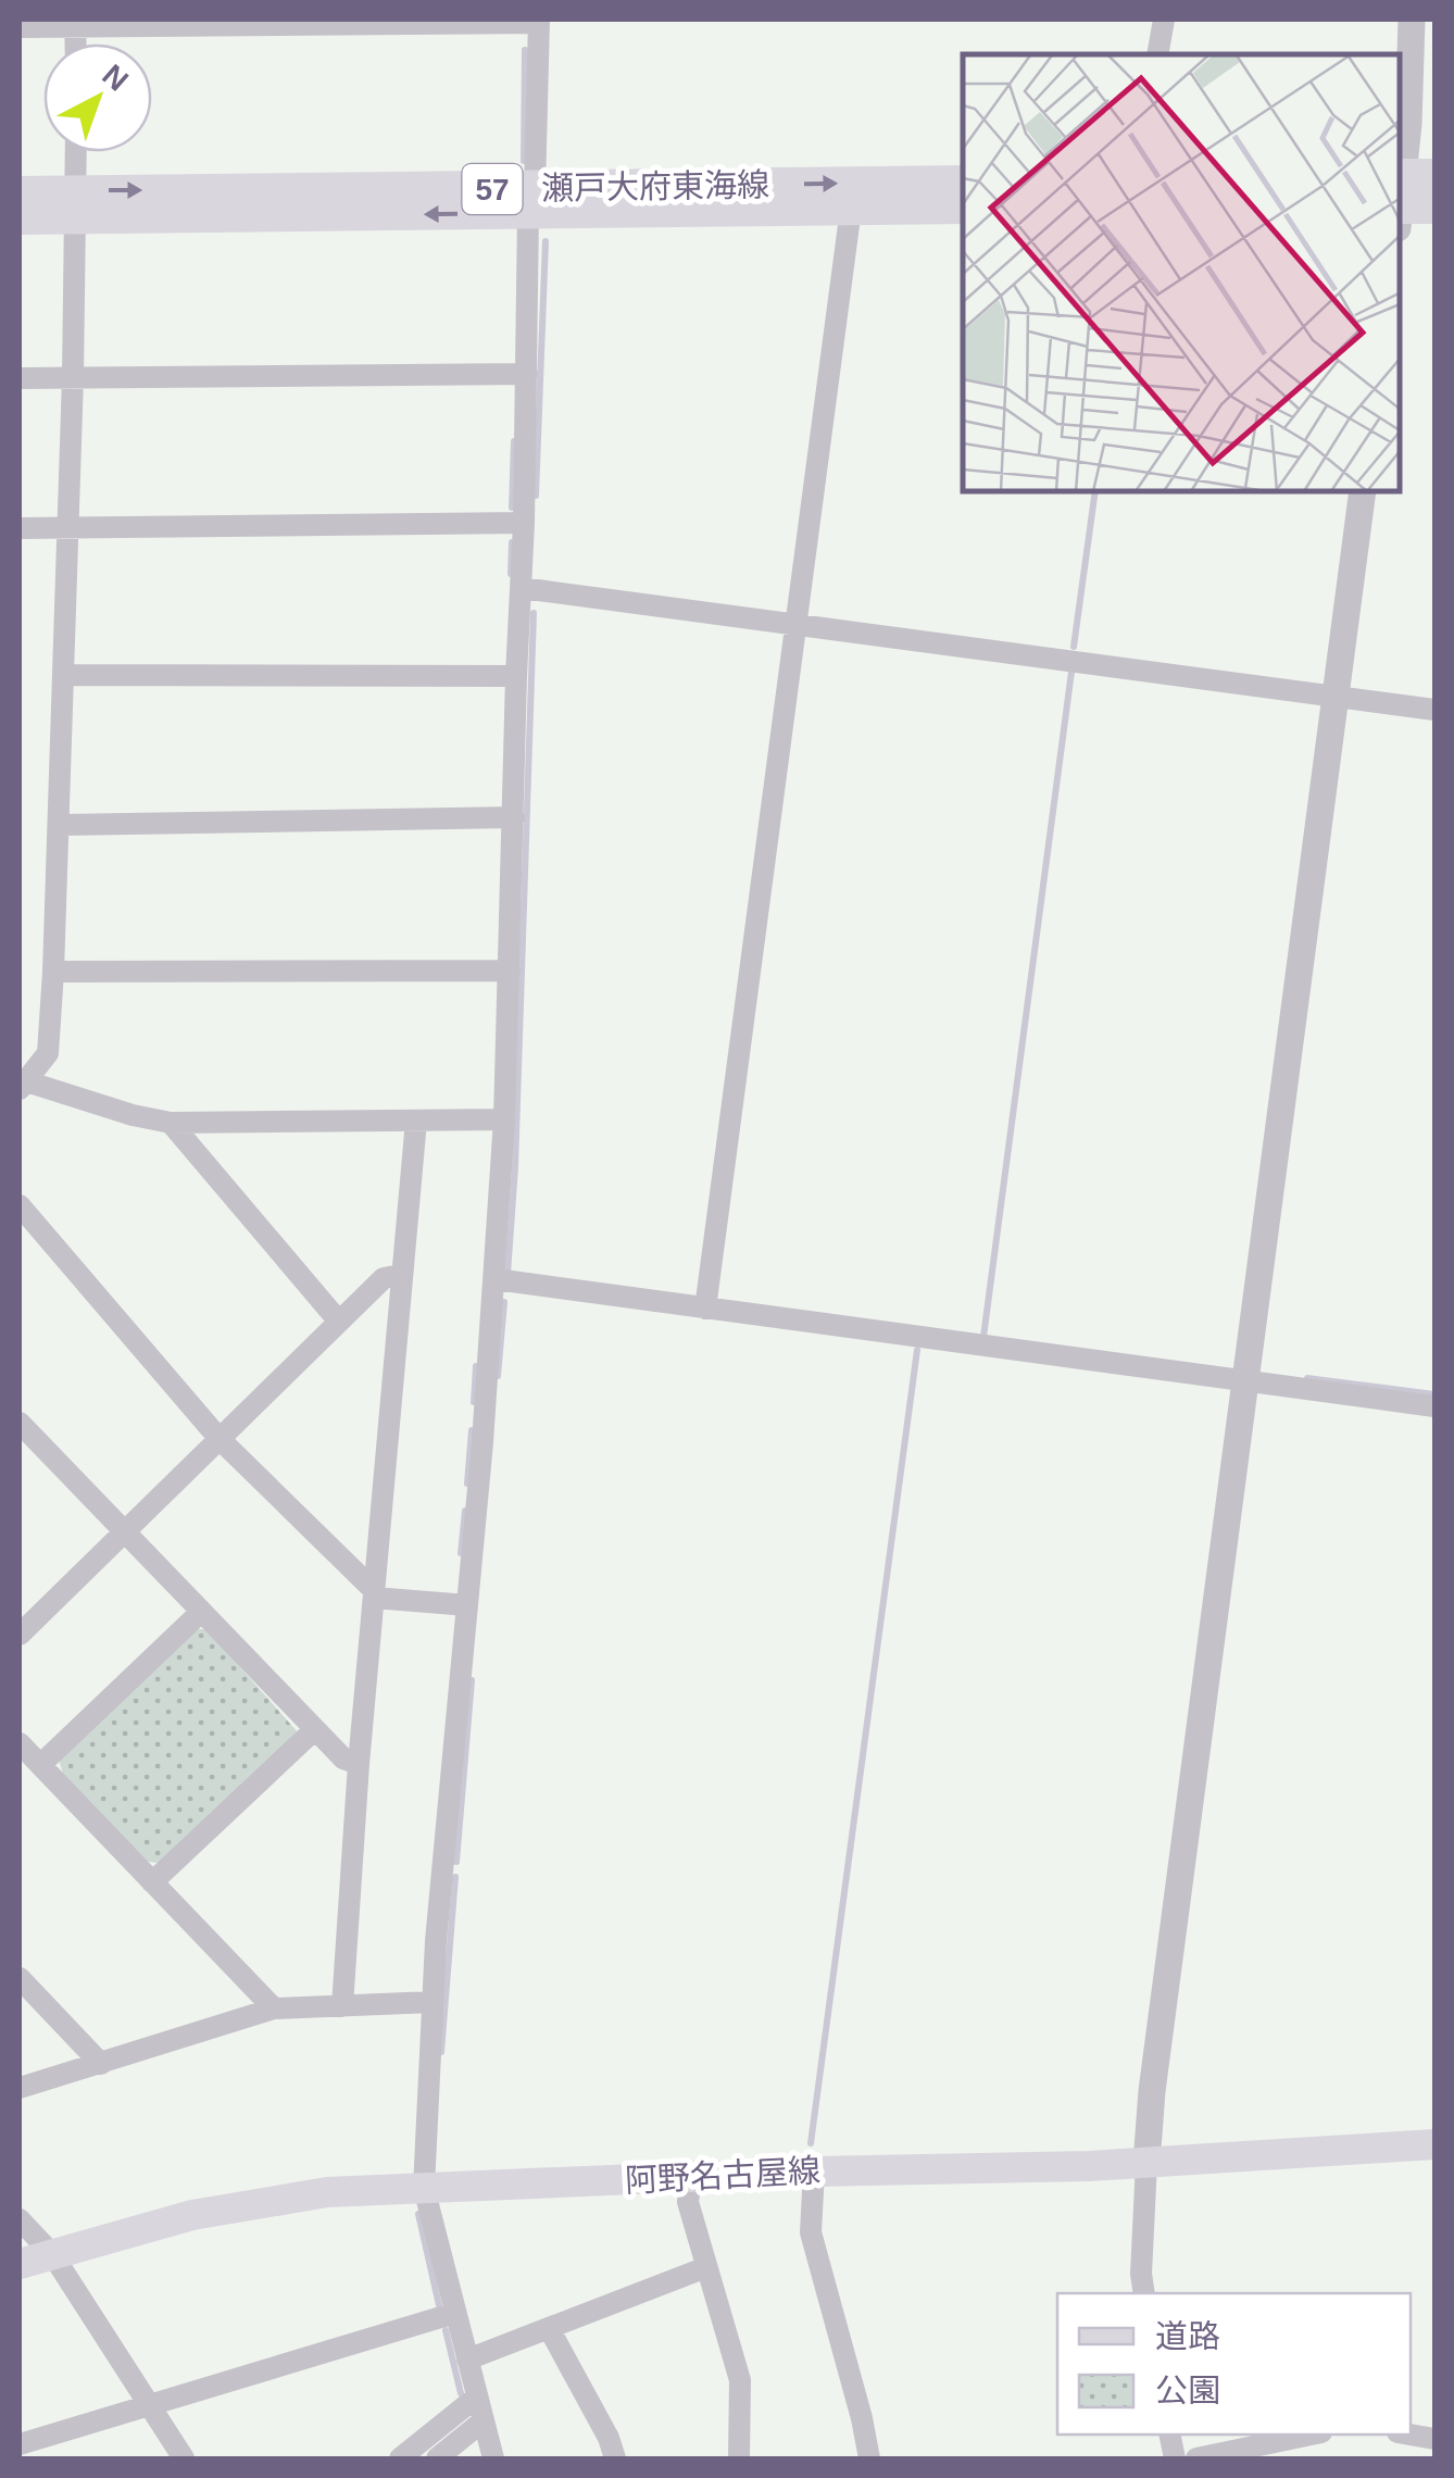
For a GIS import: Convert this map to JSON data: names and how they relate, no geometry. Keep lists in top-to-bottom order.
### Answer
{
  "streets": {
    "main road": ["瀬戸大府東海線", "57", "阿野名古屋線"]
  },
  "legend": ["道路", "公園"],
  "north": "top right"
}
